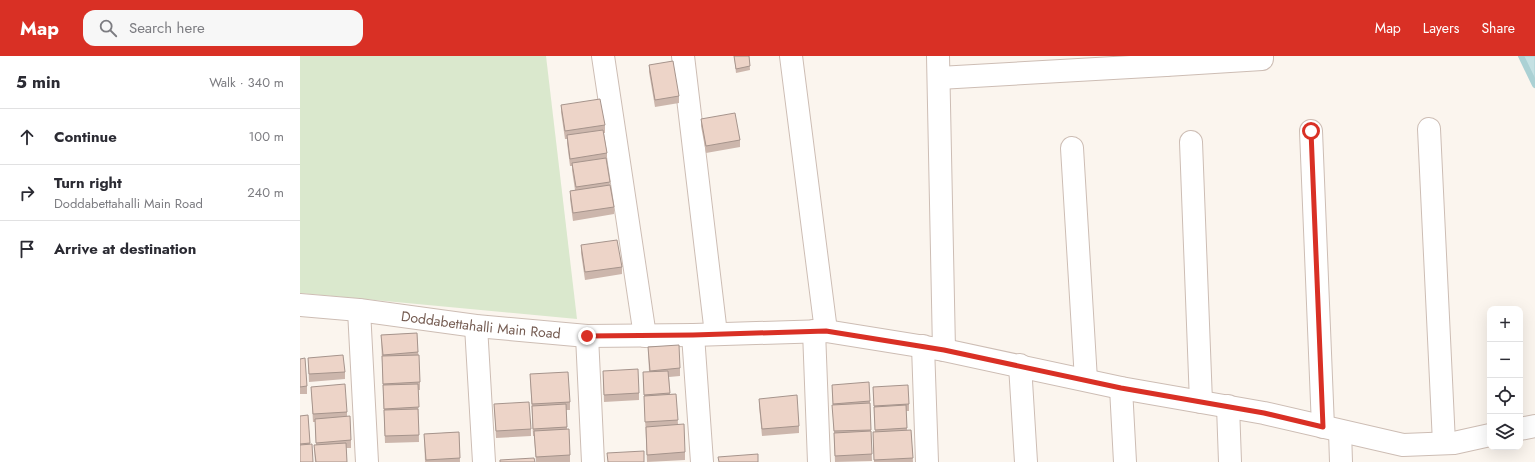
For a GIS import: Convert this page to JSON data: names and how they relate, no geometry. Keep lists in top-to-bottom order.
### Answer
{
  "streets": {
    "street": ["Doddabettahalli Main Road"]
  },
  "page": {
    "header": "Map",
    "search": "Search here",
    "nav": ["Map", "Layers", "Share"],
    "heading": ["5 min", "Walk · 340 m"],
    "list": [
      ["Continue", "100 m"],
      ["Turn right", "Doddabettahalli Main Road", "240 m"],
      "Arrive at destination"
    ],
    "map_buttons": ["+", "−"]
  }
}
